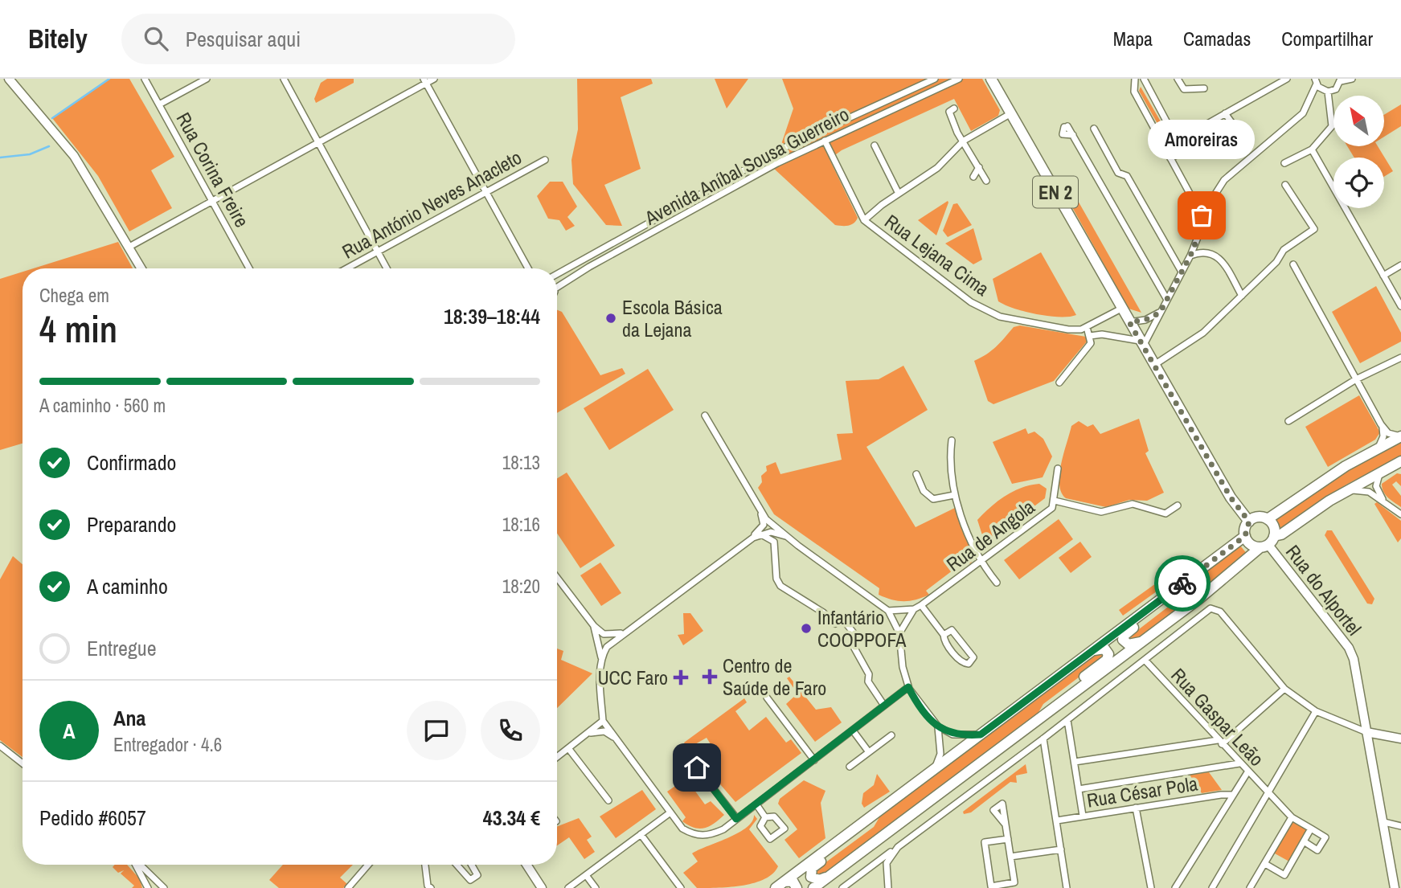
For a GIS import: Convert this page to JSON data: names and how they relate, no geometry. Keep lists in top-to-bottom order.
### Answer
{
  "streets": {
    "main road": ["EN 2"],
    "street": [
      "Avenida Aníbal Sousa Guerreiro",
      "Rua Corina Freire",
      "Rua António Neves Anacleto",
      "Rua Lejana Cima",
      "Rua de Angola",
      "Rua do Alportel",
      "Rua Gaspar Leão",
      "Rua César Pola"
    ]
  },
  "crossings": [
    ["EN 2", "Rua Lejana Cima"],
    ["EN 2", "Rua do Alportel"]
  ],
  "places": {
    "other": ["Amoreiras", "Escola Básica da Lejana", "Infantário COOPPOFA"],
    "health": ["Centro de Saúde de Faro", "UCC Faro"]
  },
  "north": "top left",
  "page": {
    "header": "Bitely",
    "search": "Pesquisar aqui",
    "nav": ["Mapa", "Camadas", "Compartilhar"],
    "bubble": "Amoreiras",
    "heading": ["4 min", "Chega em", "18:39–18:44"],
    "panel": [
      "Ana",
      "Entregador · 4.6",
      "Pedido #6057",
      "43.34 €"
    ],
    "bar": "A caminho · 560 m",
    "list": [
      ["Confirmado", "18:13"],
      ["Preparando", "18:16"],
      ["A caminho", "18:20"],
      "Entregue"
    ],
    "round": "A"
  }
}
